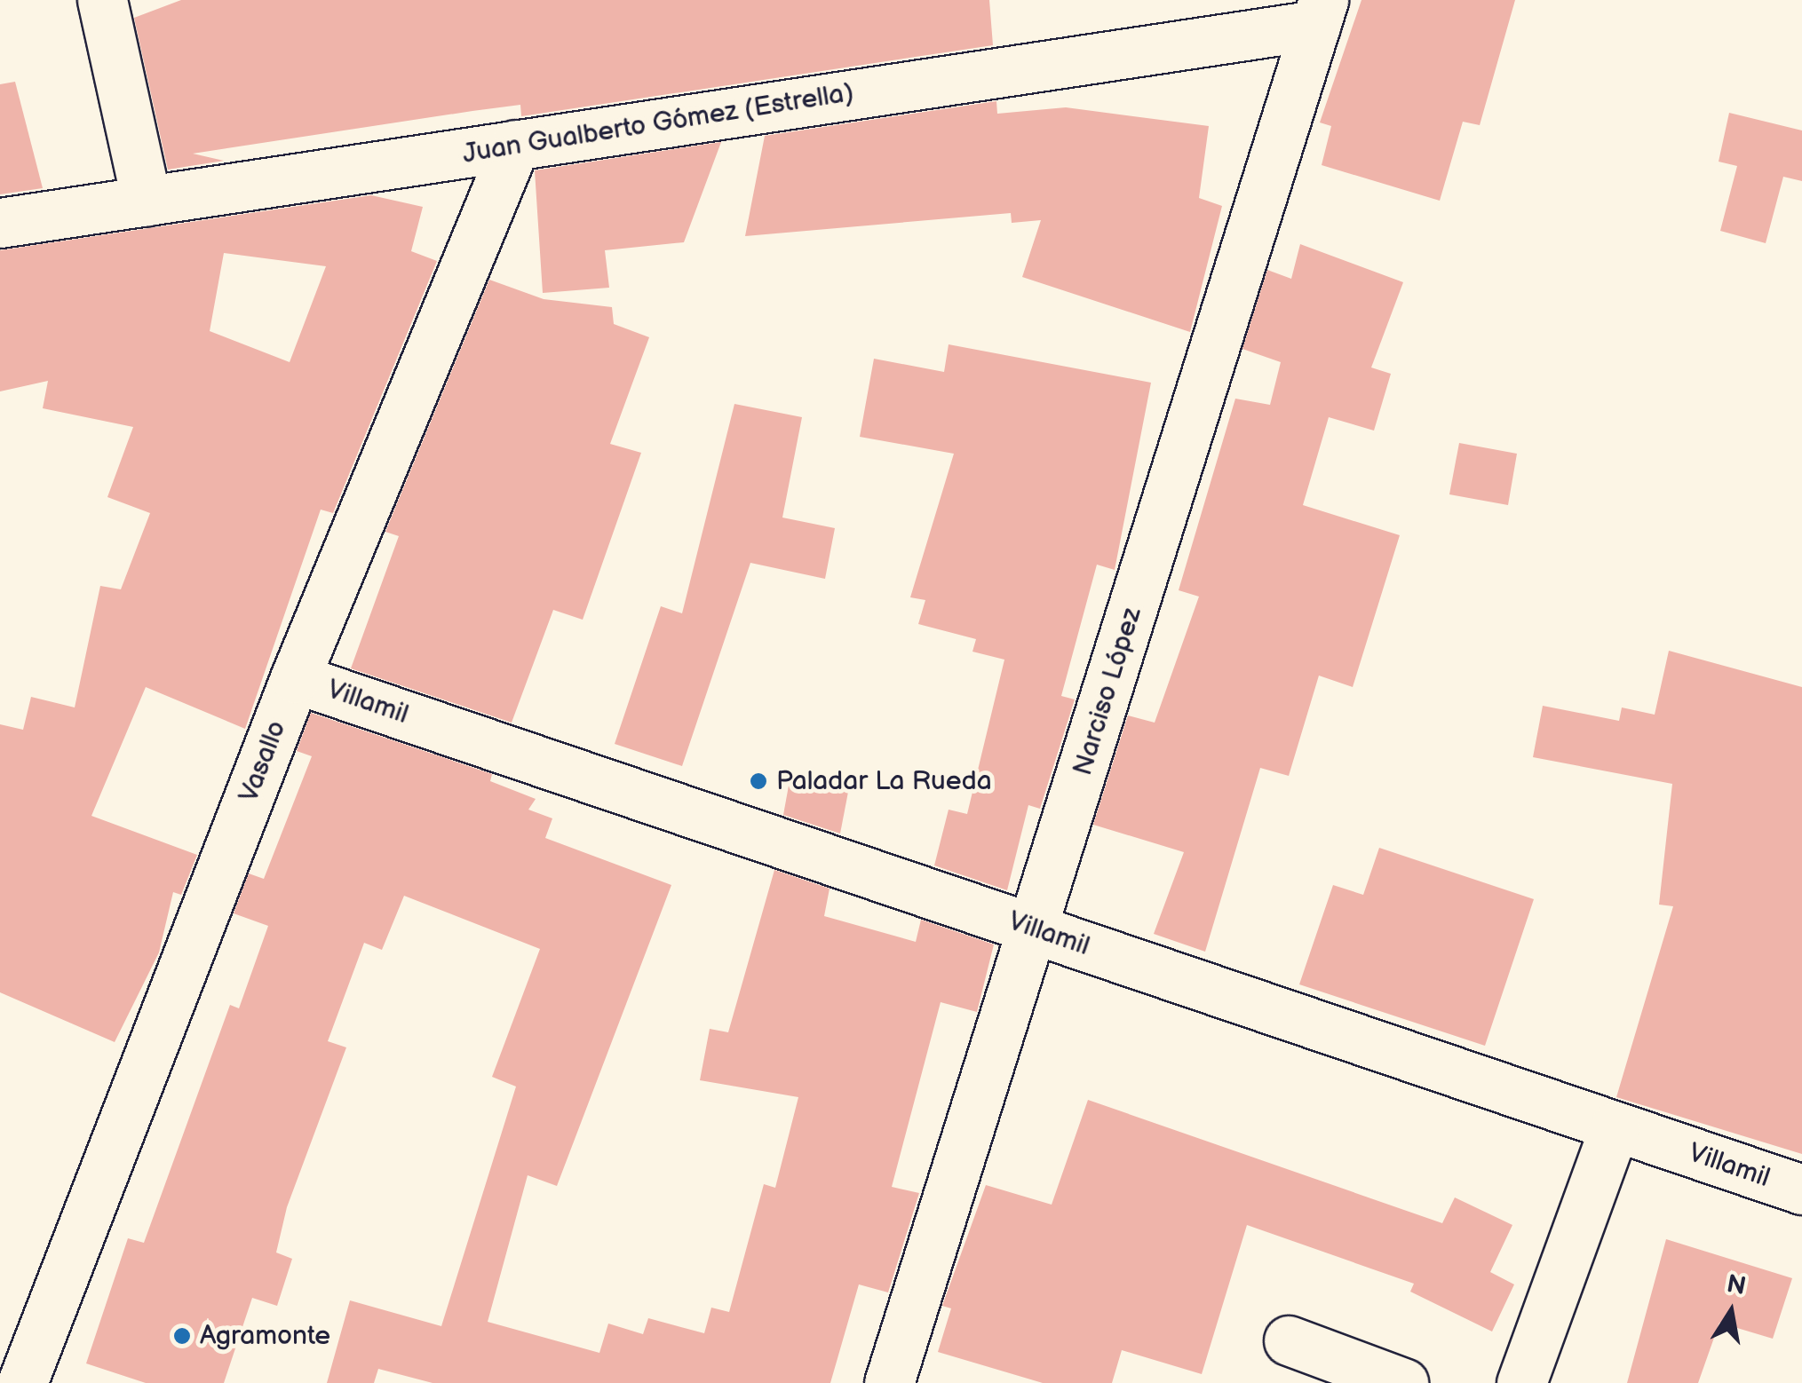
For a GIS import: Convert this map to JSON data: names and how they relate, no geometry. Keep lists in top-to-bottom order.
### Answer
{
  "streets": {
    "street": [
      "Juan Gualberto Gómez (Estrella)",
      "Narciso López",
      "Villamil",
      "Vasallo"
    ]
  },
  "crossings": [
    ["Juan Gualberto Gómez (Estrella)", "Narciso López"],
    ["Juan Gualberto Gómez (Estrella)", "Vasallo"],
    ["Narciso López", "Villamil"],
    ["Villamil", "Vasallo"]
  ],
  "places": ["Paladar La Rueda", "Agramonte"],
  "north": "top"
}
